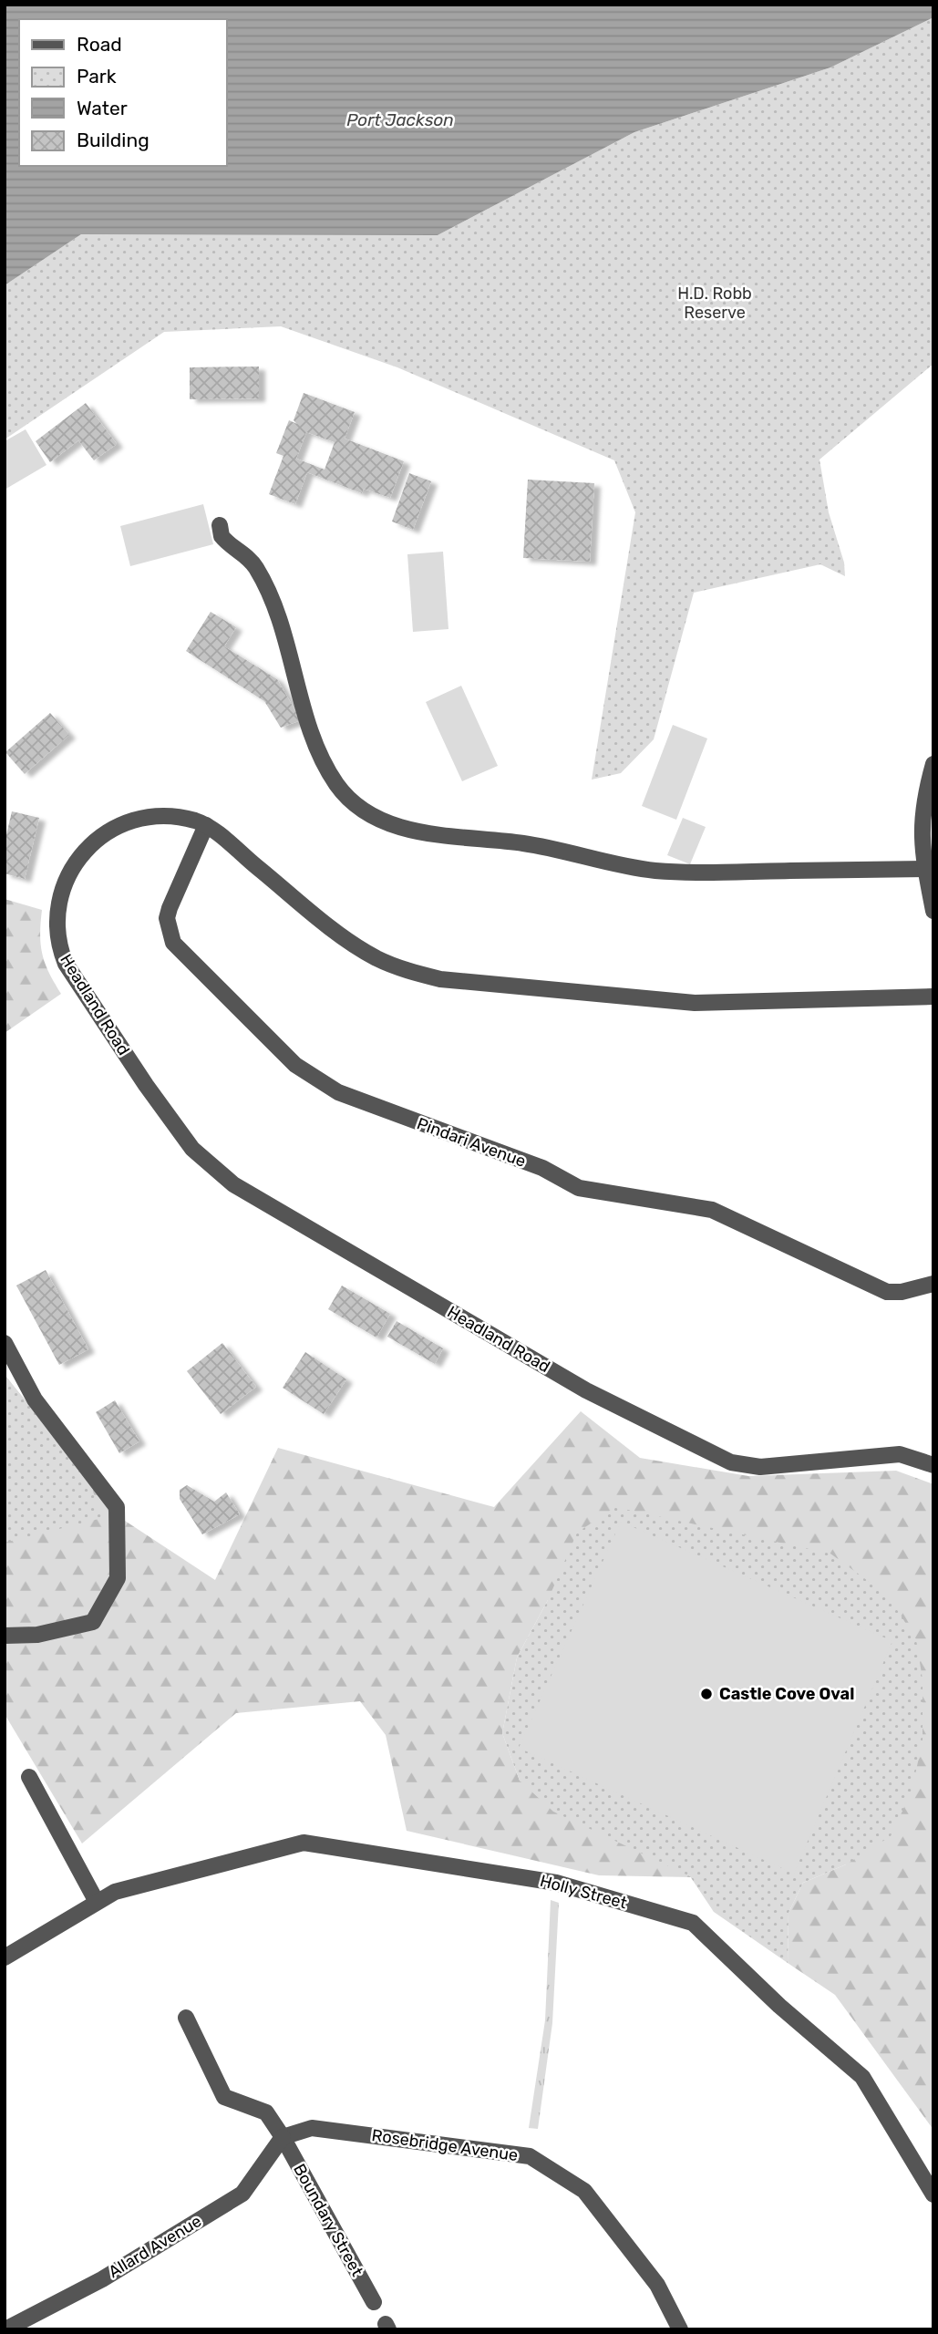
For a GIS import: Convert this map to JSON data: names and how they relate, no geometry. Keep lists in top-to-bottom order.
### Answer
{
  "streets": {
    "street": [
      "Headland Road",
      "Pindari Avenue",
      "Holly Street",
      "Rosebridge Avenue",
      "Boundary Street",
      "Allard Avenue"
    ]
  },
  "crossings": [
    ["Headland Road", "Pindari Avenue"],
    ["Rosebridge Avenue", "Boundary Street"],
    ["Rosebridge Avenue", "Allard Avenue"],
    ["Boundary Street", "Allard Avenue"]
  ],
  "water": ["Port Jackson"],
  "parks": ["H.D. Robb Reserve"],
  "places": ["Castle Cove Oval"],
  "legend": [
    "Road",
    "Park",
    "Water",
    "Building"
  ]
}
